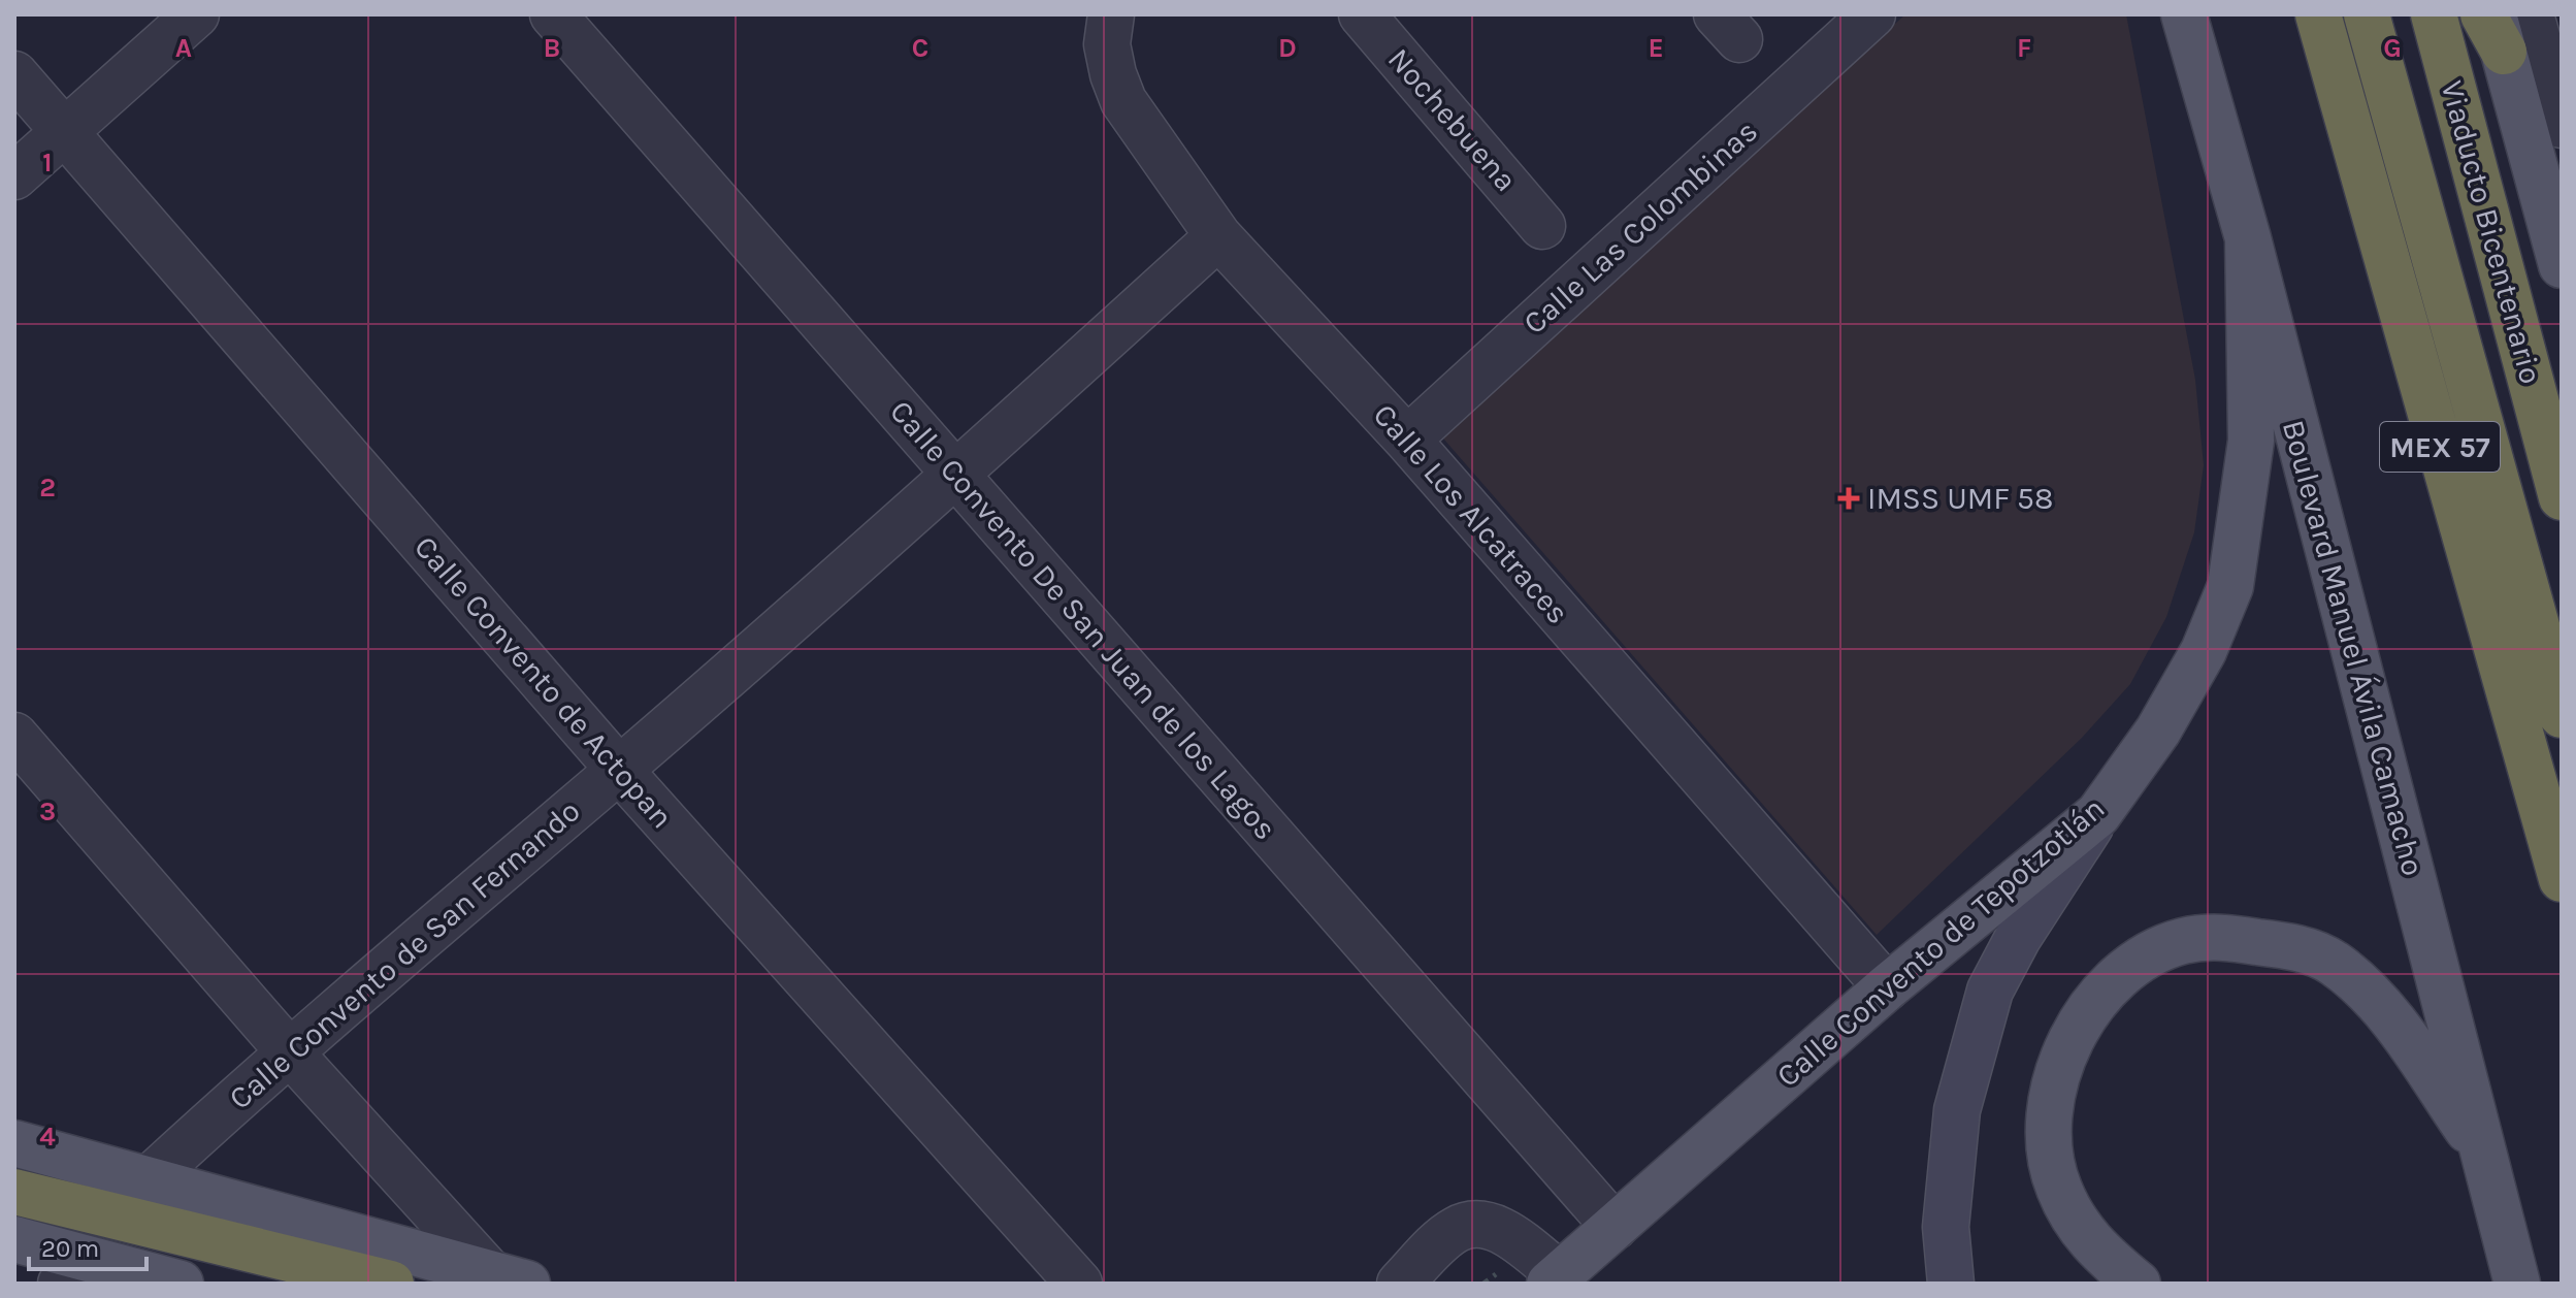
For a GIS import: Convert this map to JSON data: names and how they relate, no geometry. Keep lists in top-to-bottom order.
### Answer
{
  "streets": {
    "highway": ["Viaducto Bicentenario", "MEX 57"],
    "main road": ["Boulevard Manuel Ávila Camacho", "Calle Convento de Tepotzotlán"],
    "street": [
      "Nochebuena",
      "Calle Las Colombinas",
      "Calle Los Alcatraces",
      "Calle Convento De San Juan de los Lagos",
      "Calle Convento de Actopan",
      "Calle Convento de San Fernando"
    ]
  },
  "crossings": [
    ["Calle Las Colombinas", "Calle Los Alcatraces"],
    ["Calle Los Alcatraces", "Calle Convento de Tepotzotlán"],
    ["Calle Los Alcatraces", "Calle Convento de San Fernando"],
    ["Calle Convento De San Juan de los Lagos", "Calle Convento de Tepotzotlán"],
    ["Calle Convento De San Juan de los Lagos", "Calle Convento de San Fernando"],
    ["Boulevard Manuel Ávila Camacho", "Calle Convento de Tepotzotlán"],
    ["Calle Convento de Actopan", "Calle Convento de San Fernando"]
  ],
  "places": {
    "health": ["IMSS UMF 58"]
  },
  "scale_bar": "20 m",
  "grid": {
    "columns": [
      "A",
      "B",
      "C",
      "D",
      "E",
      "F",
      "G"
    ],
    "rows": [
      "1",
      "2",
      "3",
      "4"
    ]
  }
}
